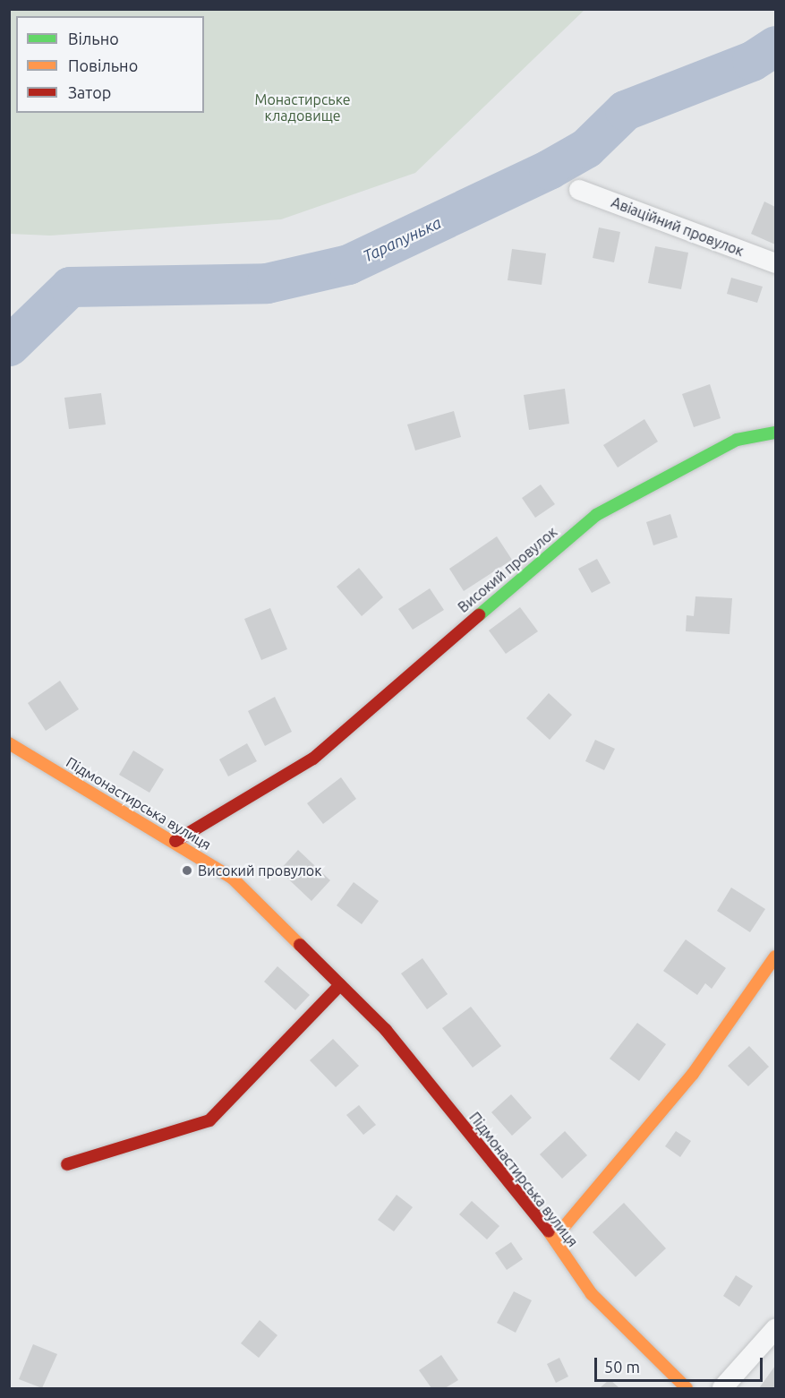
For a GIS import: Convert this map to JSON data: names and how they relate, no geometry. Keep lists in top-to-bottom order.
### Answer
{
  "streets": {
    "street": ["Авіаційний провулок", "Високий провулок", "Підмонастирська вулиця"]
  },
  "crossings": [
    ["Високий провулок", "Підмонастирська вулиця"]
  ],
  "water": ["Тарапунька"],
  "parks": ["Монастирське кладовище"],
  "places": ["Високий провулок"],
  "legend": ["Вільно", "Повільно", "Затор"],
  "scale_bar": "50 m"
}
